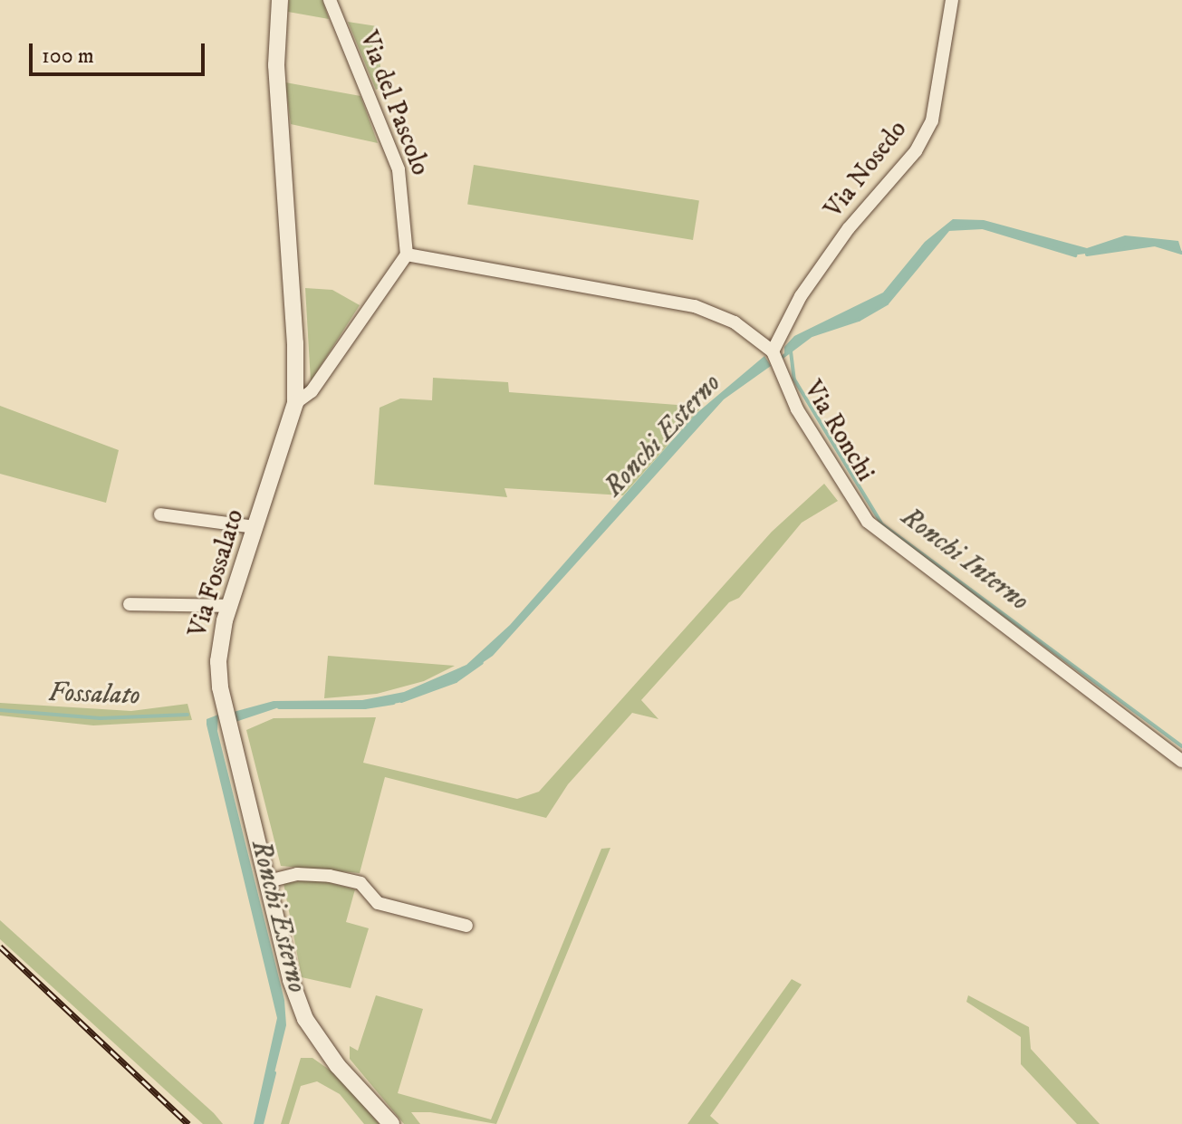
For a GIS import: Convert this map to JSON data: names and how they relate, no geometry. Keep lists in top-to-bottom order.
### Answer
{
  "streets": {
    "street": [
      "Via del Pascolo",
      "Via Nosedo",
      "Via Ronchi",
      "Via Fossalato"
    ]
  },
  "crossings": [
    ["Via Nosedo", "Via Ronchi"]
  ],
  "water": ["Ronchi Esterno", "Ronchi Interno", "Fossalato"],
  "scale_bar": "100 m"
}
